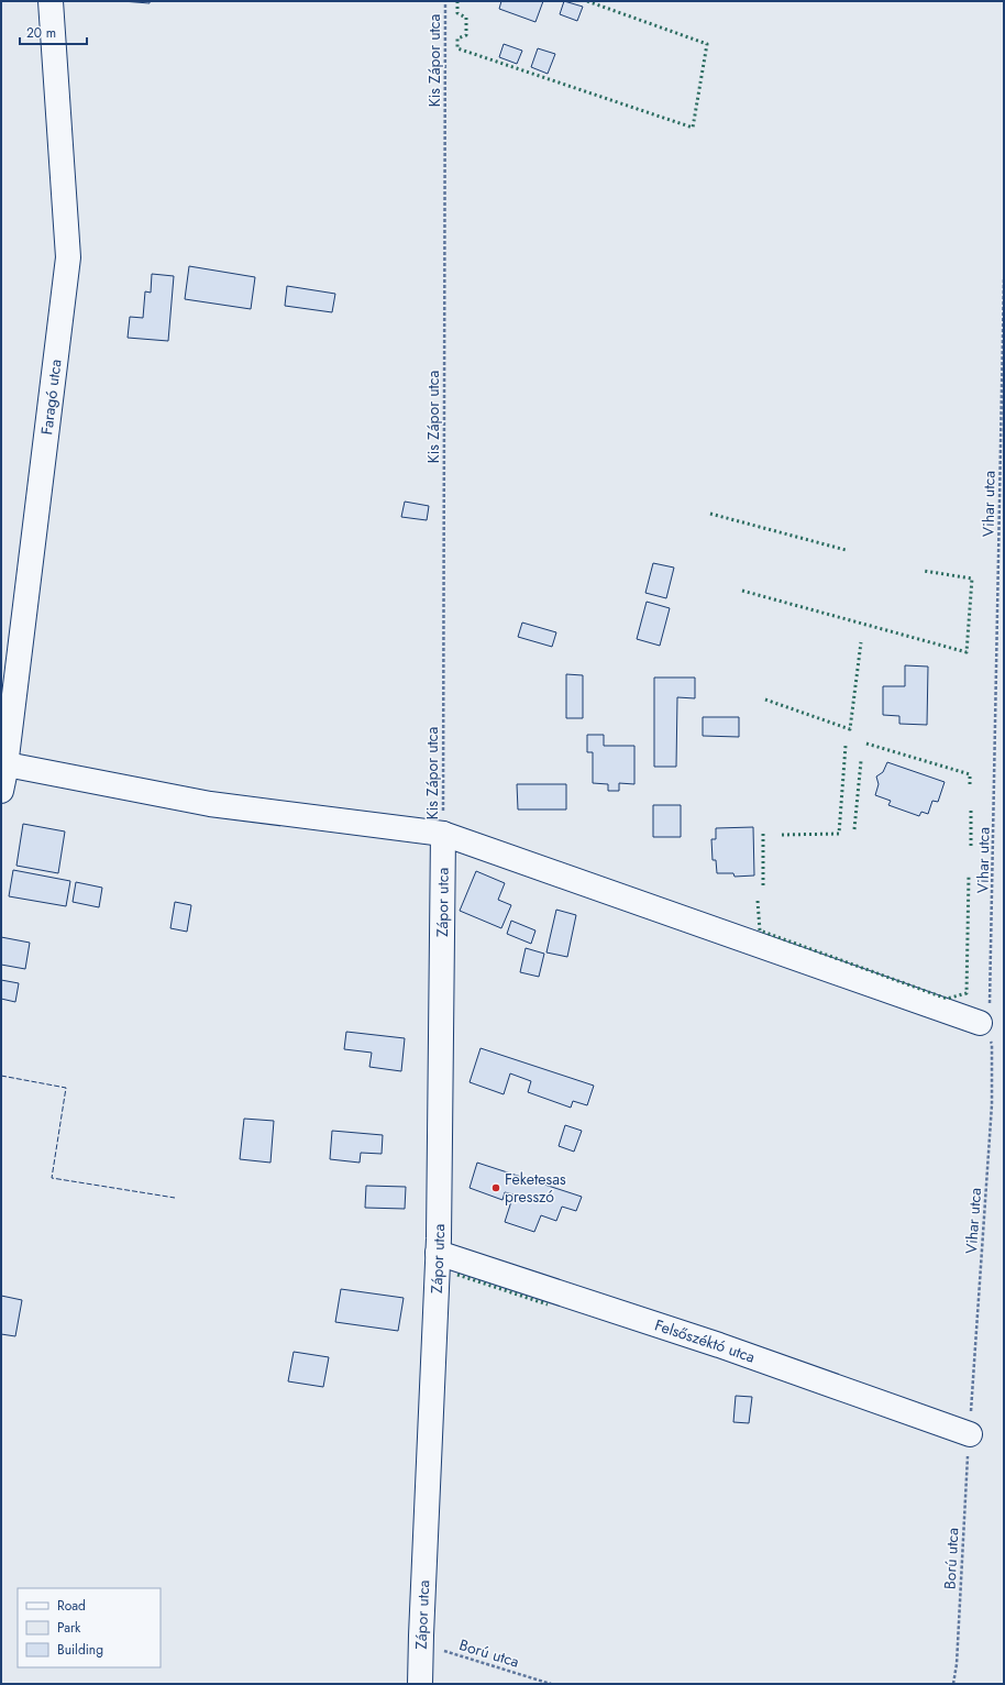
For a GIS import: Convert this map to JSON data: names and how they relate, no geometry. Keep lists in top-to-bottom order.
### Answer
{
  "streets": {
    "street": ["Faragó utca", "Zápor utca", "Felsőszéktó utca"],
    "path": ["Kis Zápor utca", "Vihar utca", "Ború utca"]
  },
  "crossings": [
    ["Kis Zápor utca", "Zápor utca"],
    ["Vihar utca", "Felsőszéktó utca"],
    ["Vihar utca", "Ború utca"],
    ["Zápor utca", "Felsőszéktó utca"],
    ["Zápor utca", "Ború utca"],
    ["Felsőszéktó utca", "Ború utca"]
  ],
  "places": ["Feketesas presszó"],
  "legend": ["Road", "Park", "Building"],
  "scale_bar": "20 m"
}
